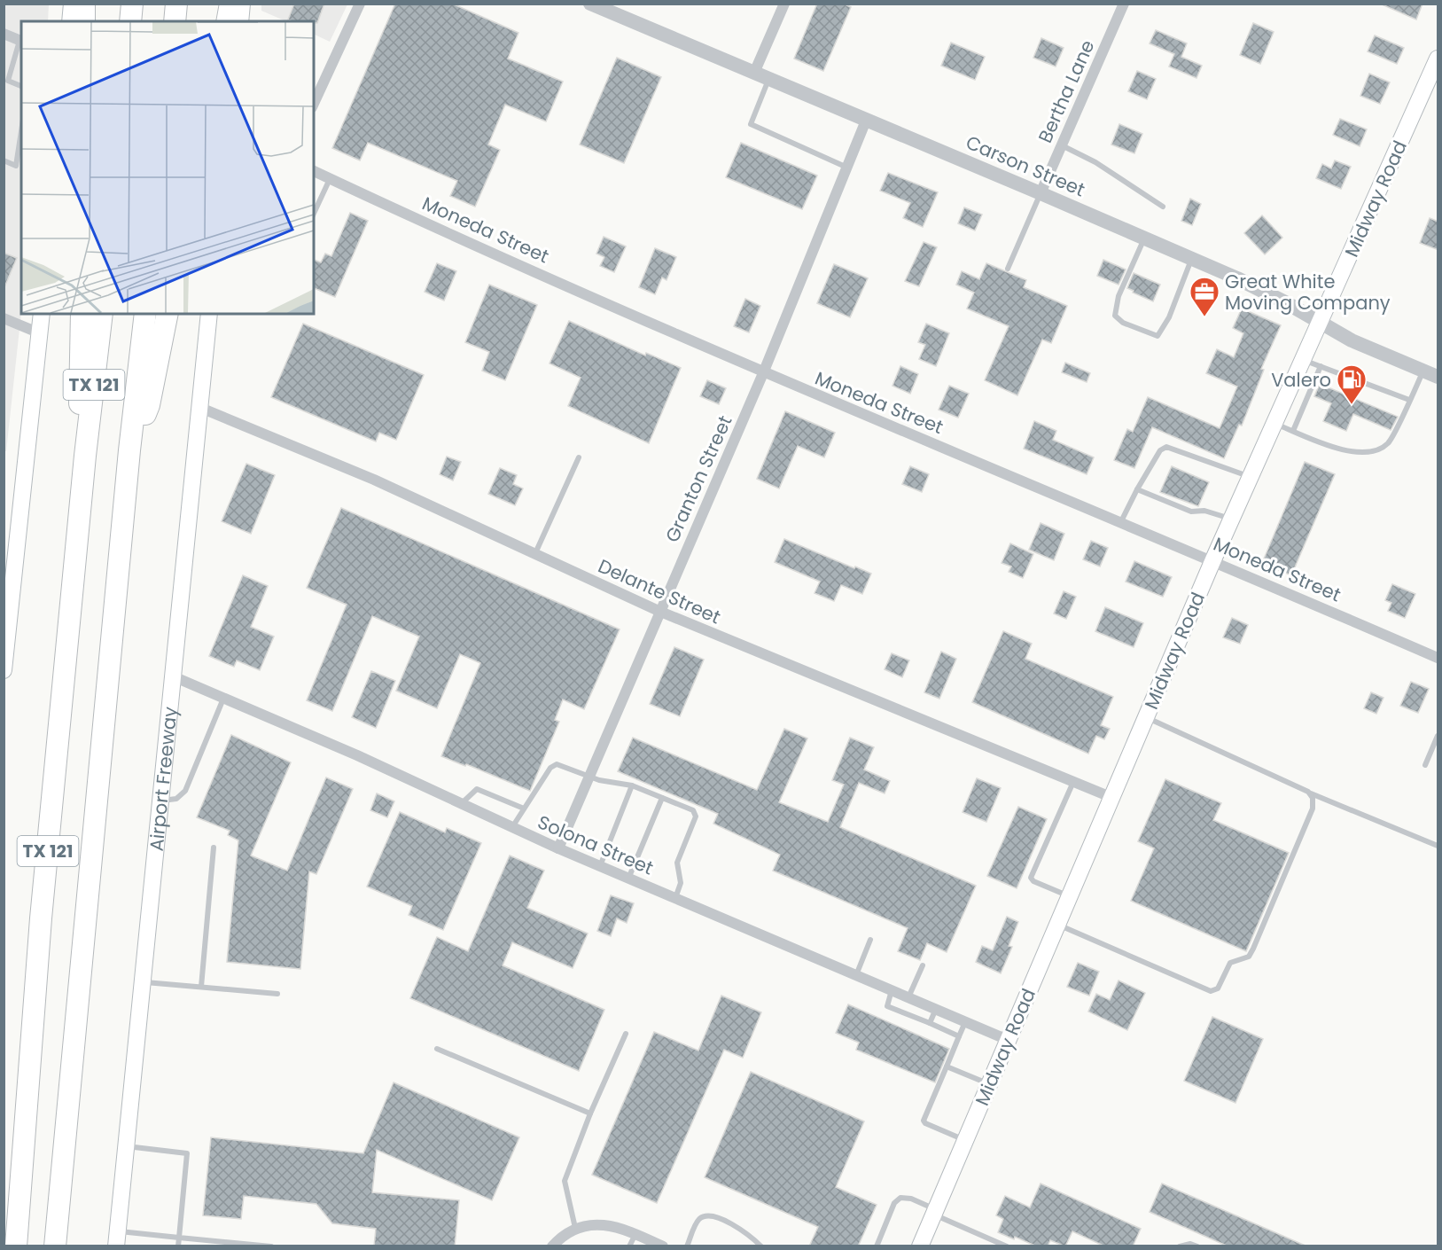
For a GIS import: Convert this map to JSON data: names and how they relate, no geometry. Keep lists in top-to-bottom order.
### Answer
{
  "streets": {
    "highway": ["TX 121"],
    "main road": ["Midway Road", "Airport Freeway"],
    "street": [
      "Bertha Lane",
      "Carson Street",
      "Moneda Street",
      "Granton Street",
      "Delante Street",
      "Solona Street"
    ]
  },
  "crossings": [
    ["Bertha Lane", "Carson Street"],
    ["Carson Street", "Midway Road"],
    ["Carson Street", "Granton Street"],
    ["Midway Road", "Moneda Street"],
    ["Midway Road", "Delante Street"],
    ["Midway Road", "Solona Street"],
    ["Moneda Street", "Granton Street"],
    ["Granton Street", "Delante Street"],
    ["Granton Street", "Solona Street"],
    ["Delante Street", "Airport Freeway"],
    ["Airport Freeway", "Solona Street"]
  ],
  "places": {
    "office": ["Great White Moving Company"],
    "fuel station": ["Valero"]
  }
}
